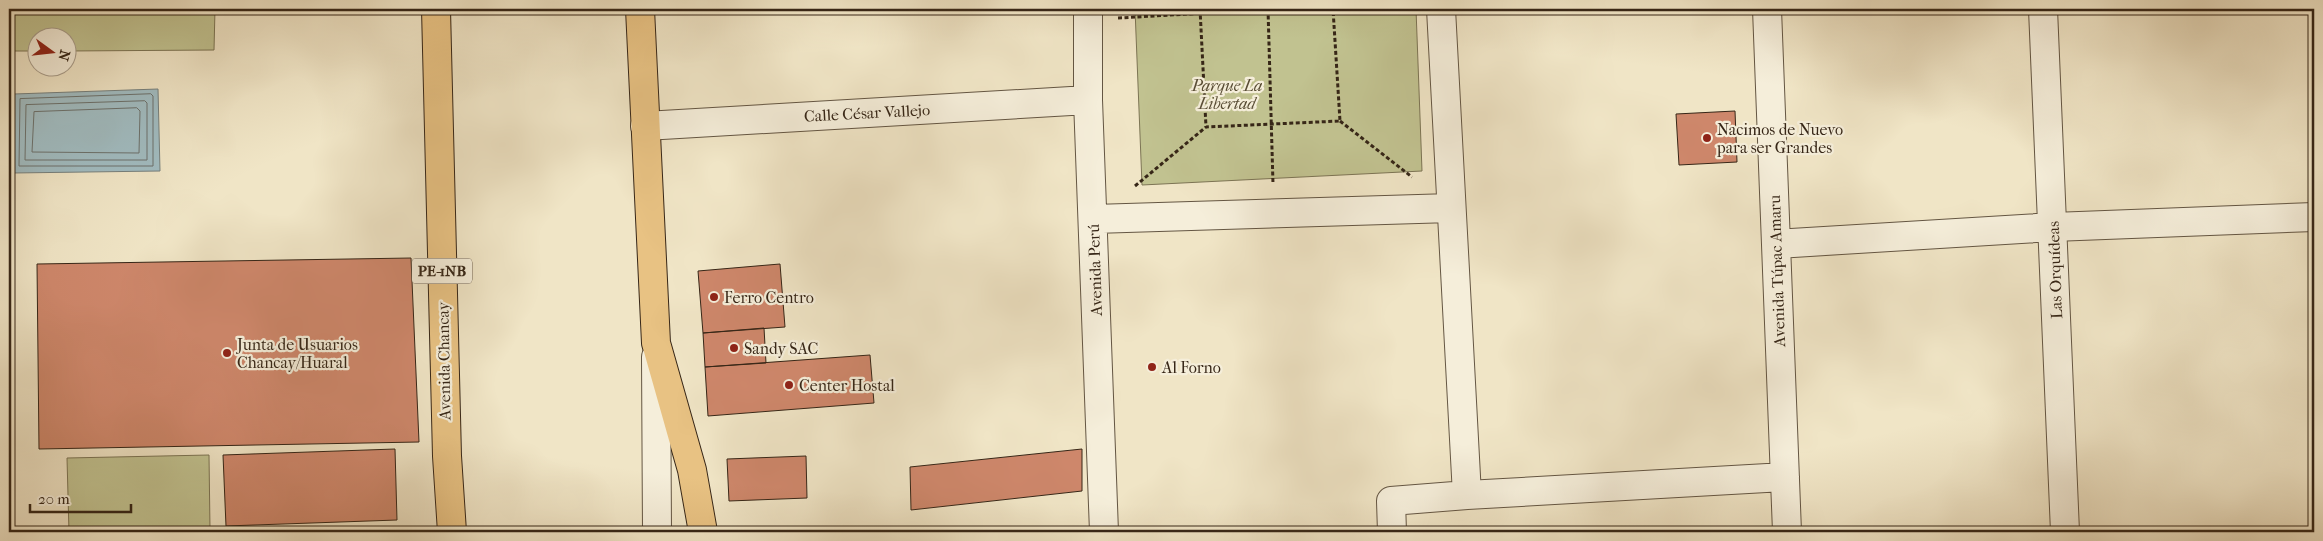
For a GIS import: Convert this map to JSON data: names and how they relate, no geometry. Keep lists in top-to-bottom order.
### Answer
{
  "streets": {
    "highway": ["PE-1NB", "Avenida Chancay"],
    "street": [
      "Calle César Vallejo",
      "Avenida Perú",
      "Las Orquídeas",
      "Avenida Túpac Amaru"
    ]
  },
  "crossings": [
    ["Calle César Vallejo", "Avenida Perú"]
  ],
  "parks": ["Parque La Libertad"],
  "places": [
    "Nacimos de Nuevo para ser Grandes",
    "Ferro Centro",
    "Sandy SAC",
    "Junta de Usuarios Chancay/Huaral",
    "Al Forno",
    "Center Hostal"
  ],
  "scale_bar": "20 m",
  "north": "right"
}
